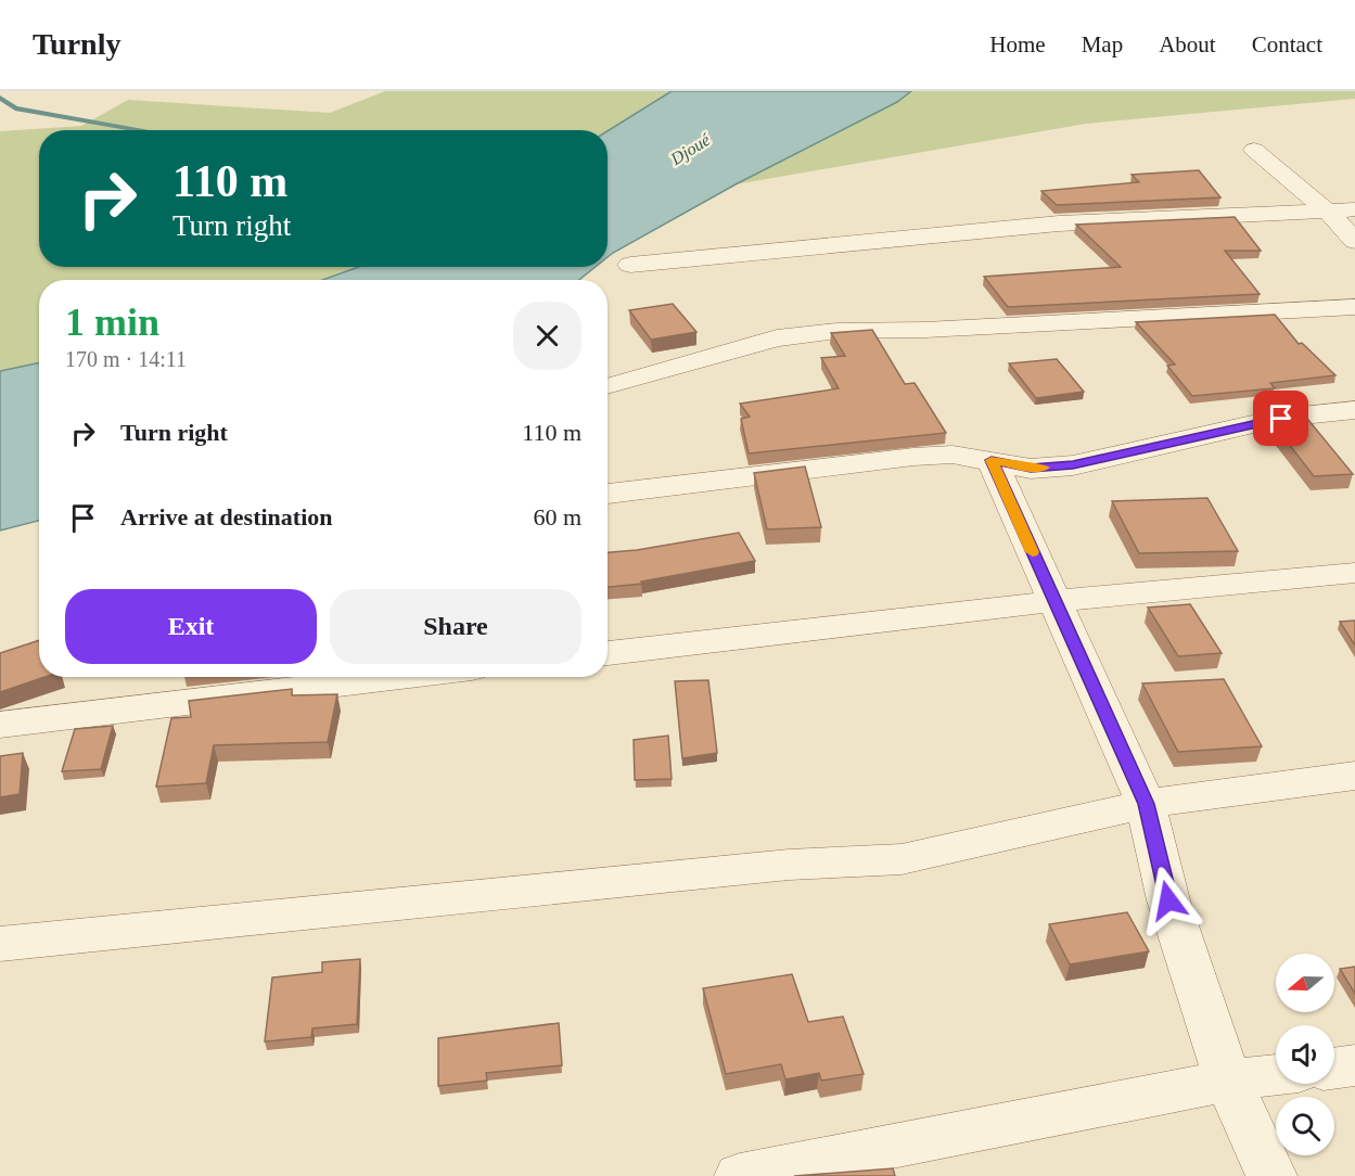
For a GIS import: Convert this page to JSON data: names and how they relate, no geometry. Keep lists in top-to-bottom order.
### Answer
{
  "water": ["Djoué"],
  "north": "left",
  "page": {
    "header": "Turnly",
    "nav": [
      "Home",
      "Map",
      "About",
      "Contact"
    ],
    "turn": ["110 m", "Turn right"],
    "heading": ["1 min", "170 m · 14:11"],
    "list": [
      {
        "name": "Turn right",
        "value": "110 m"
      },
      {
        "name": "Arrive at destination",
        "value": "60 m"
      }
    ],
    "buttons": ["Exit", "Share"]
  }
}
